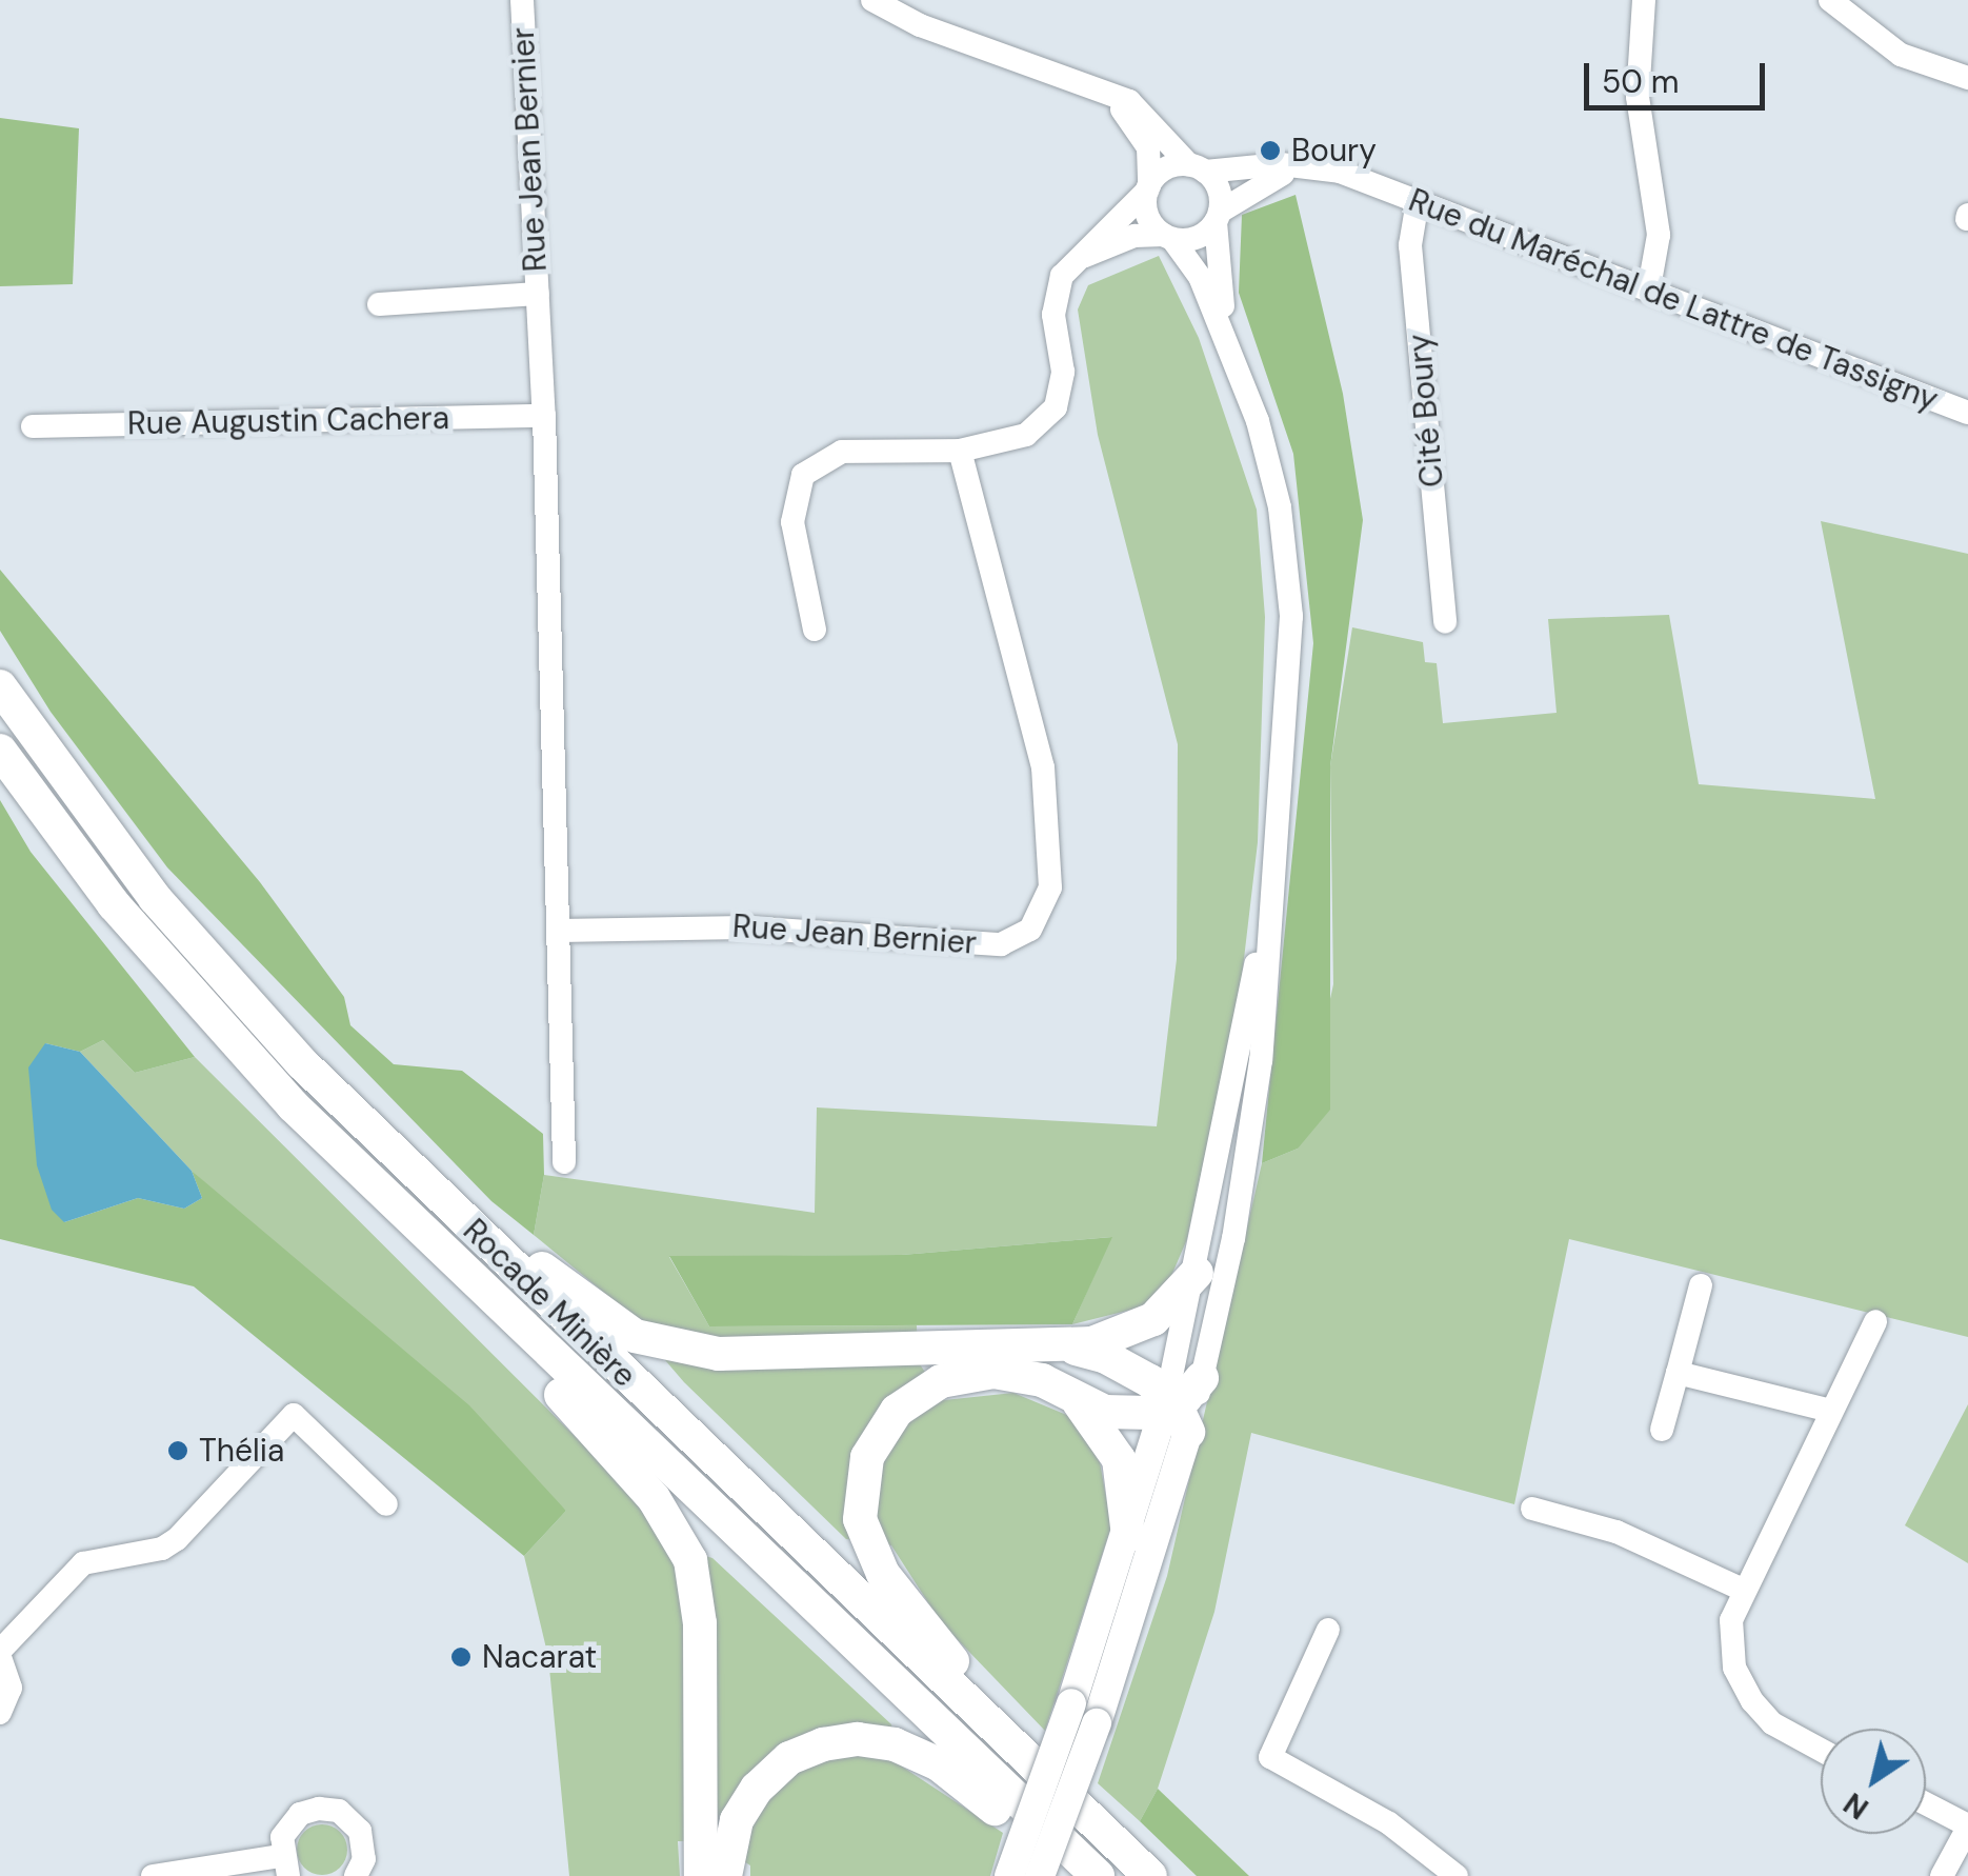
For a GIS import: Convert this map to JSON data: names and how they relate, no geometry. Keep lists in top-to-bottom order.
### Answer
{
  "streets": {
    "highway": ["Rocade Minière"],
    "street": [
      "Rue Jean Bernier",
      "Rue du Maréchal de Lattre de Tassigny",
      "Cité Boury",
      "Rue Augustin Cachera"
    ]
  },
  "crossings": [
    ["Rue Jean Bernier", "Rue Augustin Cachera"],
    ["Rue du Maréchal de Lattre de Tassigny", "Cité Boury"]
  ],
  "places": ["Boury", "Thélia", "Nacarat"],
  "scale_bar": "50 m",
  "north": "bottom left"
}
